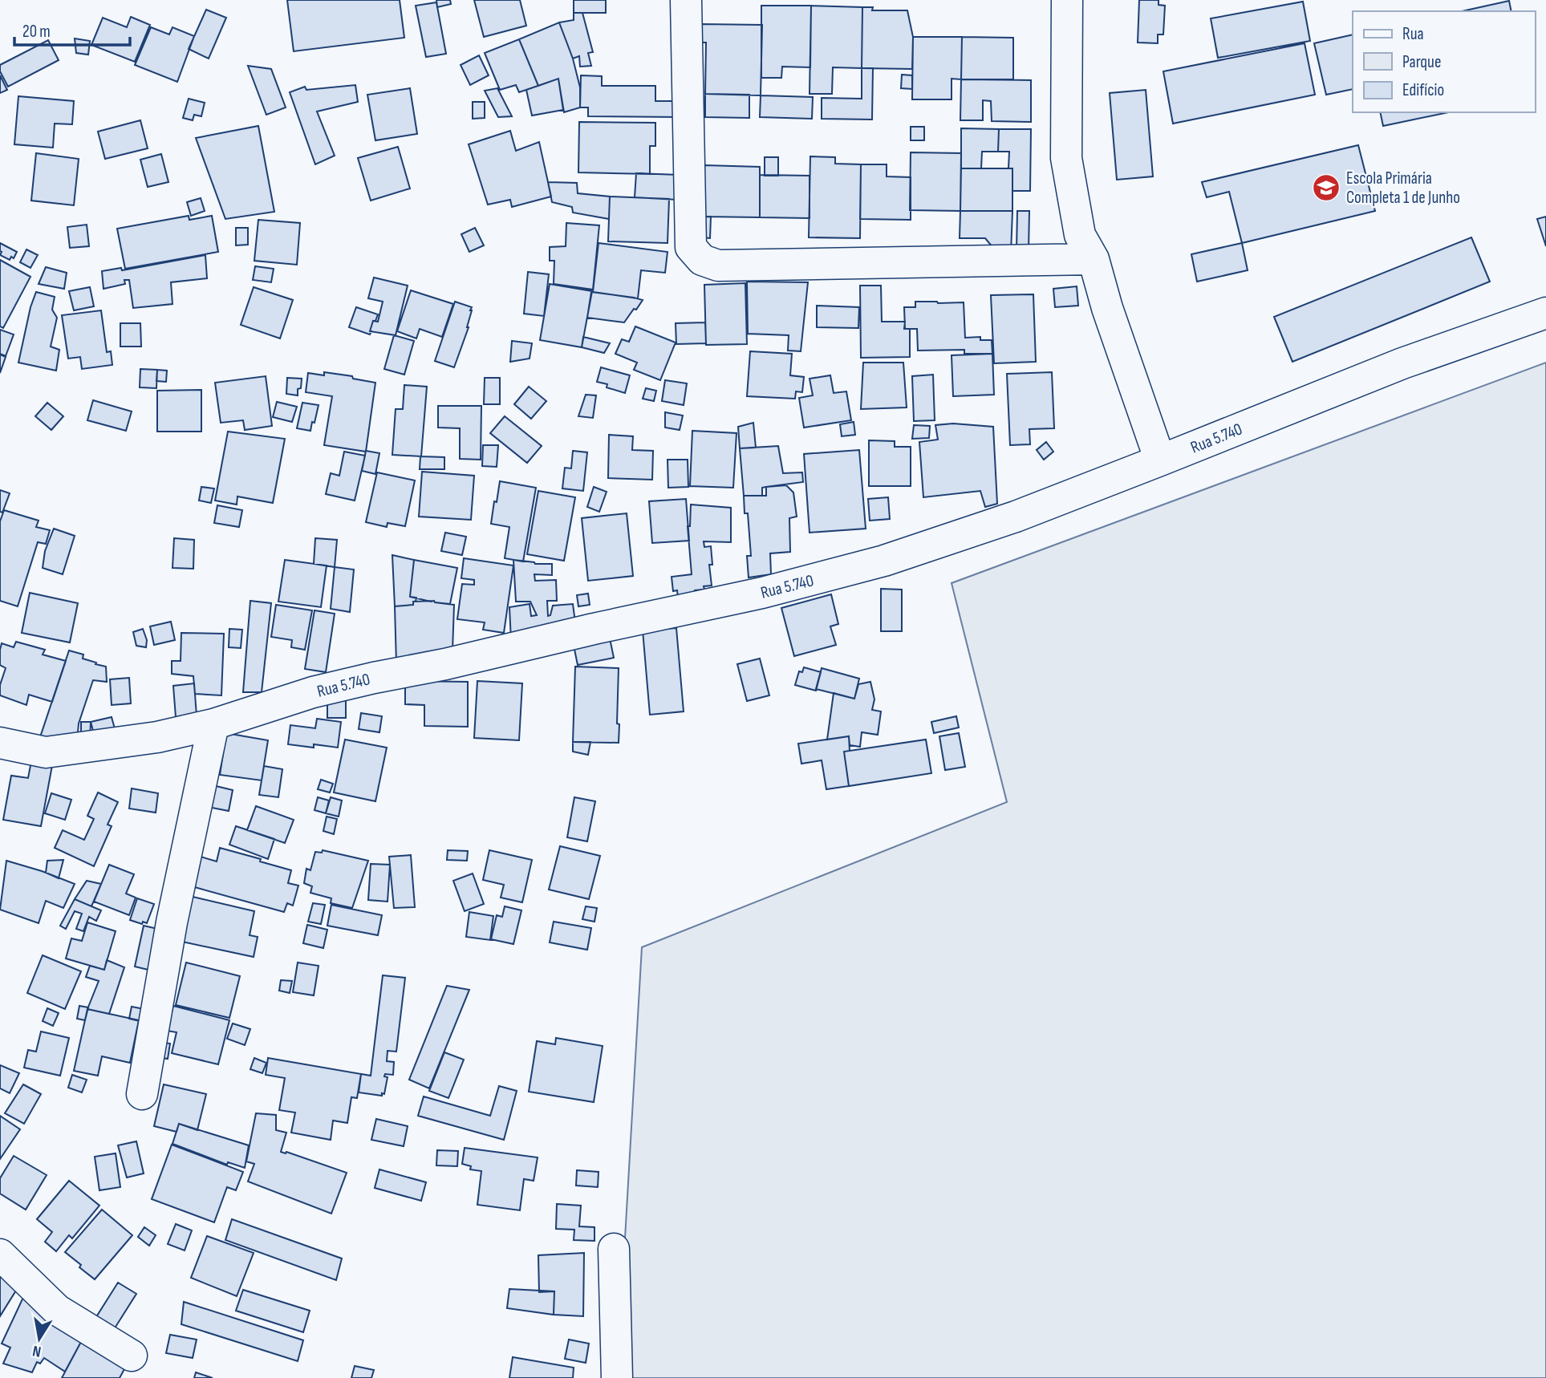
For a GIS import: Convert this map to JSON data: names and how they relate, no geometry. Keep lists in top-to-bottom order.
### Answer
{
  "streets": {
    "street": ["Rua 5.740"]
  },
  "places": {
    "school or university": ["Escola Primária Completa 1 de Junho"]
  },
  "legend": ["Rua", "Parque", "Edifício"],
  "scale_bar": "20 m",
  "north": "bottom"
}
